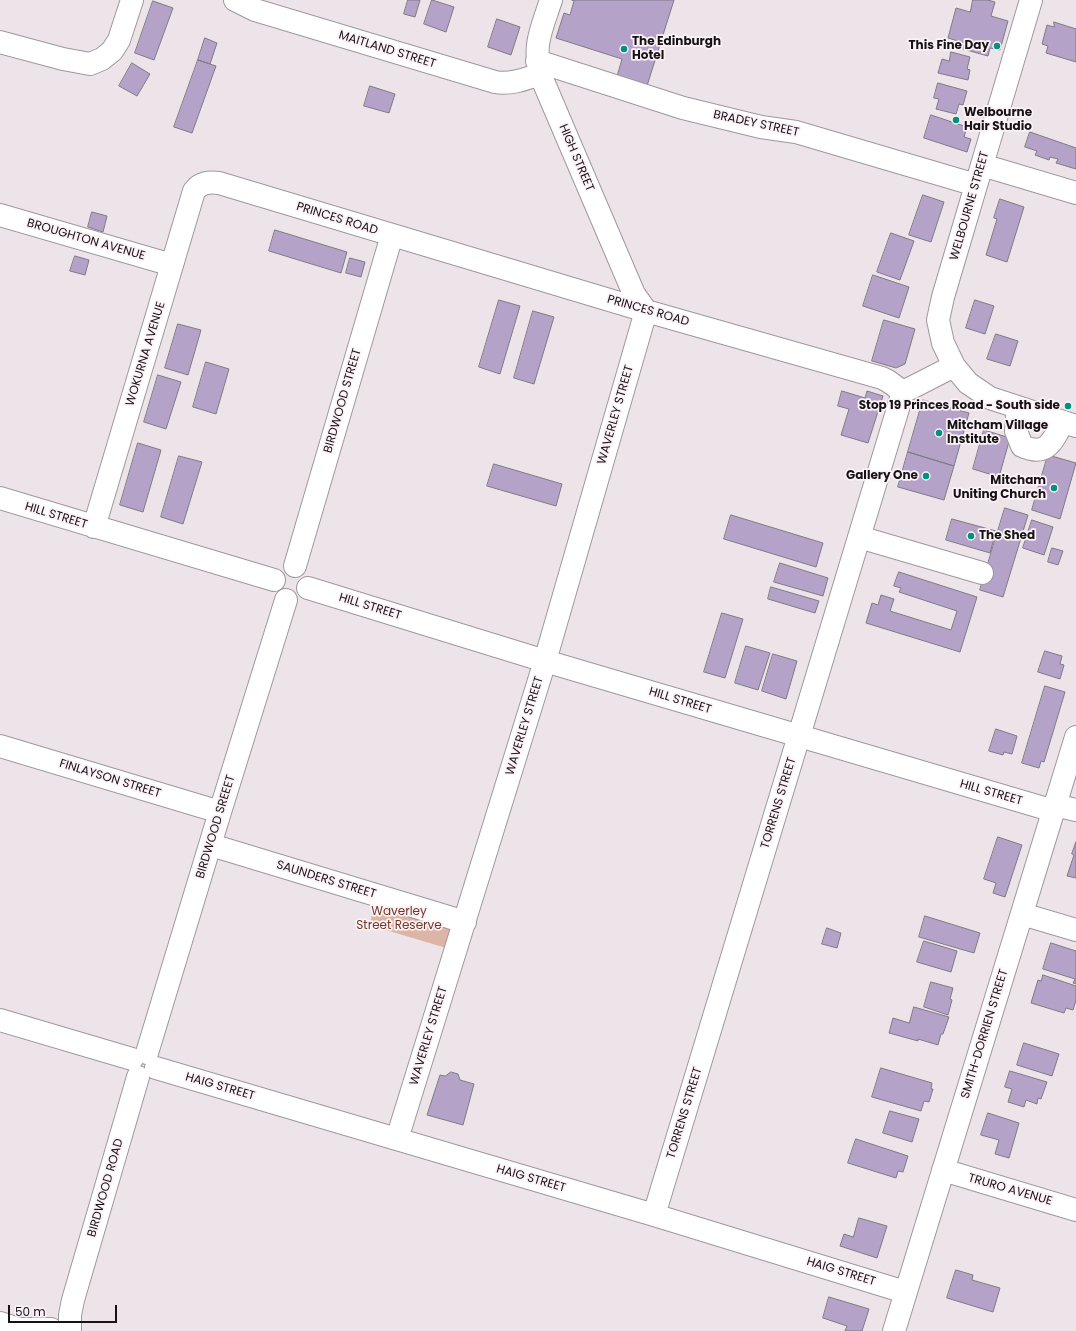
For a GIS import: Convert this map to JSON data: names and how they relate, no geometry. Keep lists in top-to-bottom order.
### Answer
{
  "streets": {
    "street": [
      "MAITLAND STREET",
      "BRADEY STREET",
      "HIGH STREET",
      "WELBOURNE STREET",
      "PRINCES ROAD",
      "BROUGHTON AVENUE",
      "WOKURNA AVENUE",
      "BIRDWOOD STREET",
      "WAVERLEY STREET",
      "HILL STREET",
      "FINLAYSON STREET",
      "TORRENS STREET",
      "BIRDWOOD SREEET",
      "SAUNDERS STREET",
      "SMITH-DORRIEN STREET",
      "HAIG STREET",
      "BIRDWOOD ROAD",
      "TRURO AVENUE"
    ]
  },
  "crossings": [
    ["MAITLAND STREET", "BRADEY STREET"],
    ["MAITLAND STREET", "HIGH STREET"],
    ["BRADEY STREET", "HIGH STREET"],
    ["BRADEY STREET", "WELBOURNE STREET"],
    ["HIGH STREET", "PRINCES ROAD"],
    ["HIGH STREET", "WAVERLEY STREET"],
    ["PRINCES ROAD", "WOKURNA AVENUE"],
    ["PRINCES ROAD", "BIRDWOOD STREET"],
    ["PRINCES ROAD", "WAVERLEY STREET"],
    ["PRINCES ROAD", "TORRENS STREET"],
    ["BROUGHTON AVENUE", "WOKURNA AVENUE"],
    ["WOKURNA AVENUE", "HILL STREET"],
    ["BIRDWOOD STREET", "HILL STREET"],
    ["BIRDWOOD STREET", "BIRDWOOD SREEET"],
    ["WAVERLEY STREET", "HILL STREET"],
    ["WAVERLEY STREET", "SAUNDERS STREET"],
    ["WAVERLEY STREET", "HAIG STREET"],
    ["HILL STREET", "TORRENS STREET"],
    ["HILL STREET", "BIRDWOOD SREEET"],
    ["HILL STREET", "SMITH-DORRIEN STREET"],
    ["FINLAYSON STREET", "BIRDWOOD SREEET"],
    ["TORRENS STREET", "HAIG STREET"],
    ["BIRDWOOD SREEET", "SAUNDERS STREET"],
    ["BIRDWOOD SREEET", "HAIG STREET"],
    ["BIRDWOOD SREEET", "BIRDWOOD ROAD"],
    ["SMITH-DORRIEN STREET", "HAIG STREET"],
    ["SMITH-DORRIEN STREET", "TRURO AVENUE"],
    ["HAIG STREET", "BIRDWOOD ROAD"]
  ],
  "parks": ["Waverley Street Reserve"],
  "places": [
    "This Fine Day",
    "The Edinburgh Hotel",
    "Welbourne Hair Studio",
    "Stop 19 Princes Road - South side",
    "Mitcham Village Institute",
    "Gallery One",
    "Mitcham Uniting Church",
    "The Shed"
  ],
  "scale_bar": "50 m"
}
